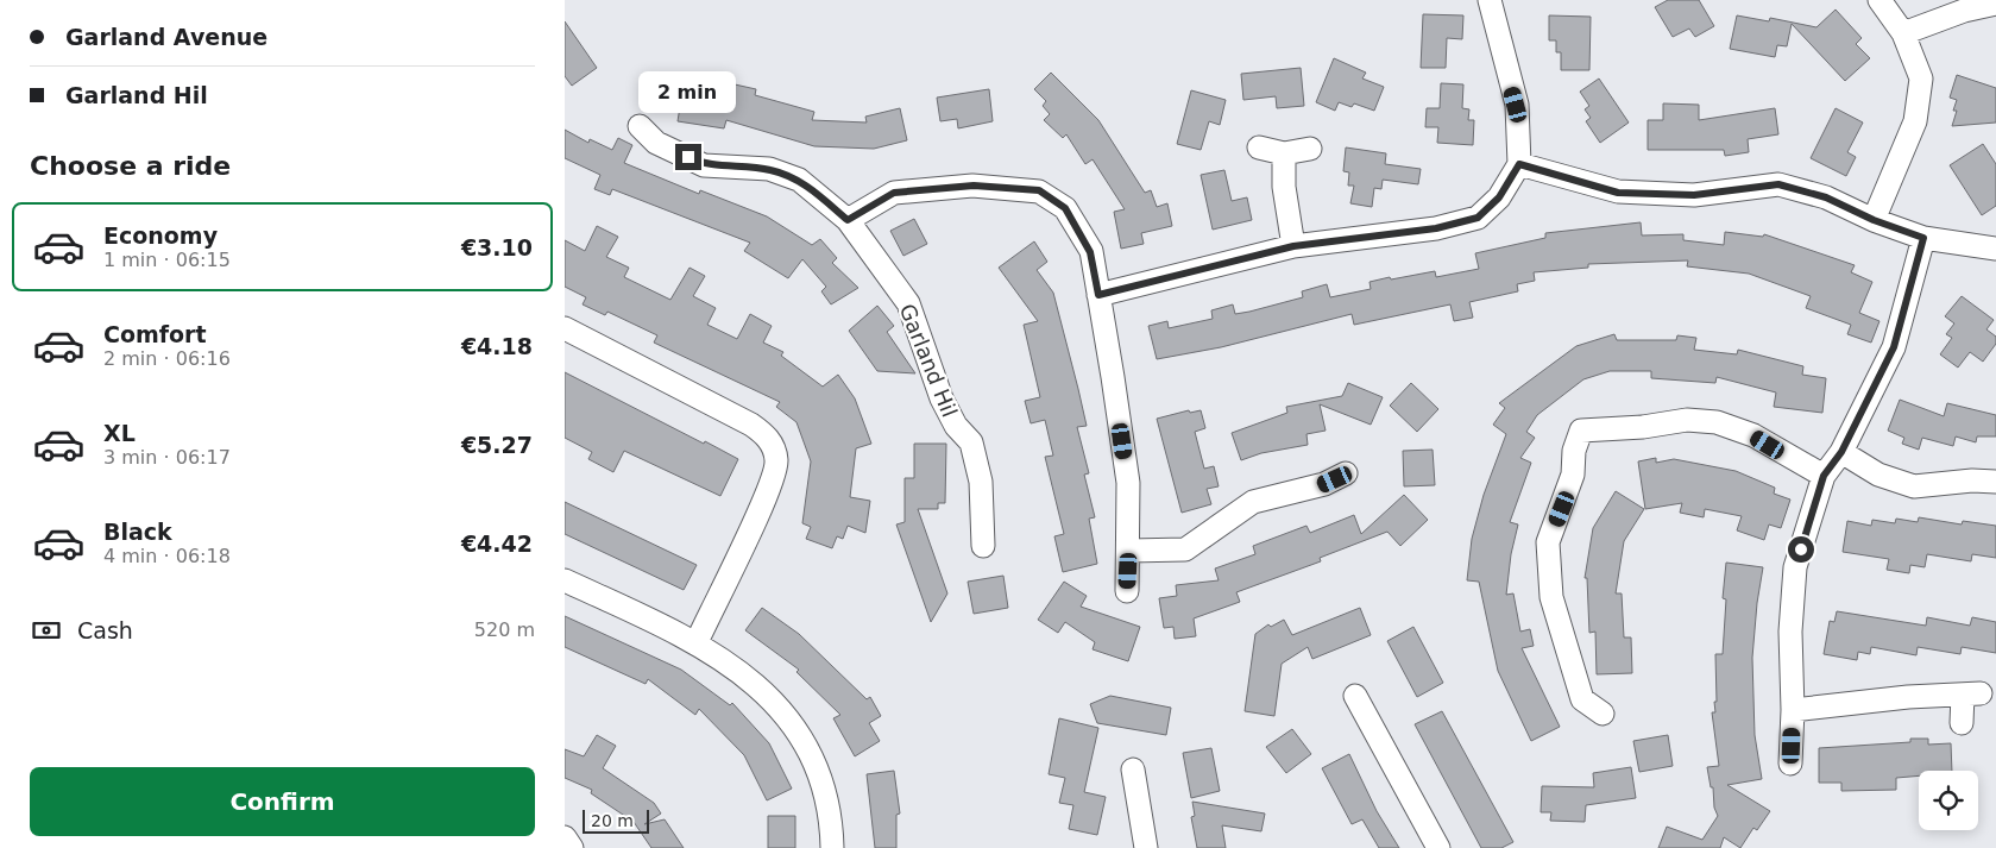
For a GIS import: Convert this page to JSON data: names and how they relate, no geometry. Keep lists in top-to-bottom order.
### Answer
{
  "streets": {
    "street": ["Garland Hil"]
  },
  "scale_bar": "20 m",
  "page": {
    "banner": ["Garland Avenue", "Garland Hil"],
    "bubble": "2 min",
    "heading": "Choose a ride",
    "list": [
      {
        "name": "Economy",
        "note": "1 min · 06:15",
        "value": "€3.10"
      },
      {
        "name": "Comfort",
        "note": "2 min · 06:16",
        "value": "€4.18"
      },
      {
        "name": "XL",
        "note": "3 min · 06:17",
        "value": "€5.27"
      },
      {
        "name": "Black",
        "note": "4 min · 06:18",
        "value": "€4.42"
      }
    ],
    "pay": ["Cash", "520 m"],
    "buttons": "Confirm",
    "scale": "20 m"
  }
}
